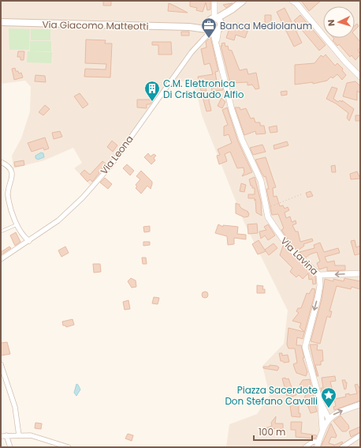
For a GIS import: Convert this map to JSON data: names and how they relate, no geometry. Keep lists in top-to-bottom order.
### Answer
{
  "streets": {
    "main road": ["Via Giacomo Matteotti"],
    "street": ["Via Leona", "Via Lavina"]
  },
  "crossings": [
    ["Via Leona", "Via Lavina"]
  ],
  "places": {
    "office": ["Banca Mediolanum"],
    "building": ["C.M. Elettronica Di Cristaudo Alfio"],
    "place": ["Piazza Sacerdote Don Stefano Cavalli"]
  },
  "scale_bar": "100 m",
  "north": "left"
}
